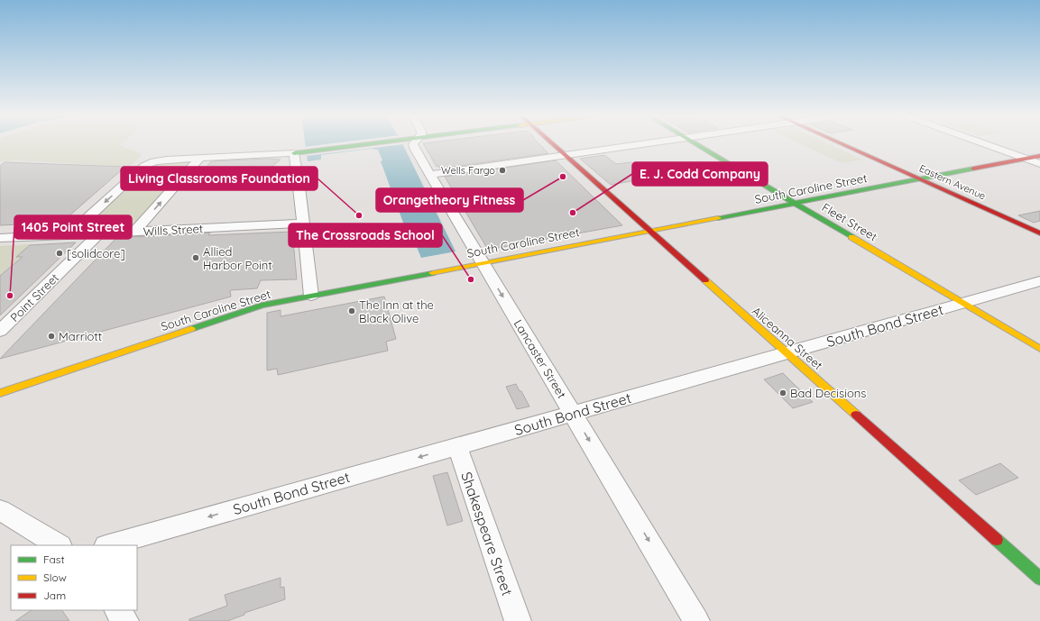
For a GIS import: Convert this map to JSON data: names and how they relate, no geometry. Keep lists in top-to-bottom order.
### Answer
{
  "streets": {
    "main road": [
      "Eastern Avenue",
      "South Caroline Street",
      "Fleet Street",
      "Aliceanna Street"
    ],
    "street": [
      "Wills Street",
      "Point Street",
      "South Bond Street",
      "Lancaster Street",
      "Shakespeare Street"
    ]
  },
  "crossings": [
    ["Eastern Avenue", "South Caroline Street"],
    ["South Caroline Street", "Fleet Street"],
    ["South Caroline Street", "Aliceanna Street"],
    ["South Caroline Street", "Lancaster Street"],
    ["Fleet Street", "South Bond Street"],
    ["Wills Street", "Point Street"],
    ["South Bond Street", "Aliceanna Street"],
    ["South Bond Street", "Lancaster Street"],
    ["South Bond Street", "Shakespeare Street"]
  ],
  "one_way": ["South Bond Street", "Lancaster Street"],
  "places": [
    "Wells Fargo",
    "Orangetheory Fitness",
    "E. J. Codd Company",
    "Living Classrooms Foundation",
    "[solidcore]",
    "Allied Harbor Point",
    "The Crossroads School",
    "1405 Point Street",
    "The Inn at the Black Olive",
    "Marriott",
    "Bad Decisions"
  ],
  "legend": ["Fast", "Slow", "Jam"]
}
